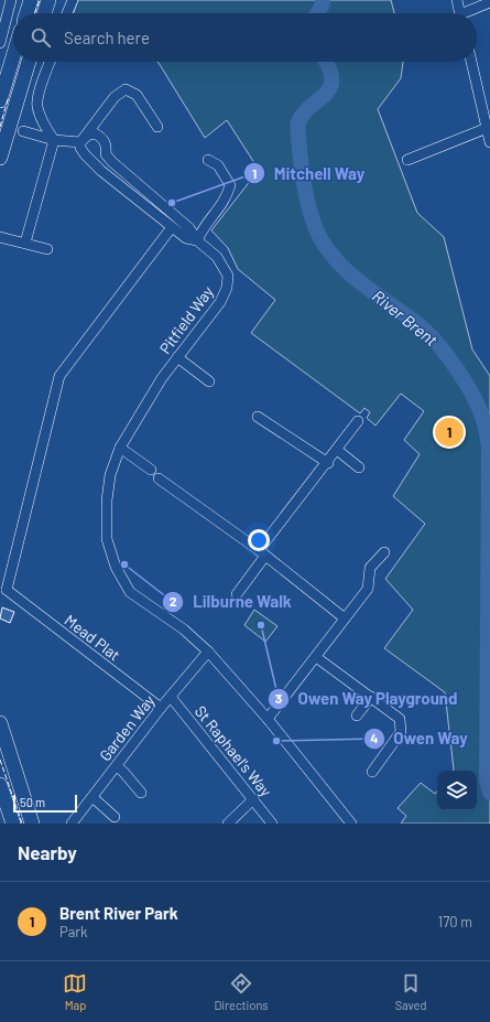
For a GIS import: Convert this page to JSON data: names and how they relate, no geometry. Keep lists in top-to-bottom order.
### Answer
{
  "streets": {
    "street": [
      "Pitfield Way",
      "Mead Plat",
      "Garden Way",
      "St Raphael's Way"
    ]
  },
  "crossings": [
    ["Pitfield Way", "Garden Way"],
    ["Mead Plat", "Garden Way"],
    ["Garden Way", "St Raphael's Way"]
  ],
  "water": ["River Brent"],
  "places": [
    "Mitchell Way",
    "Lilburne Walk",
    "Owen Way Playground",
    "Owen Way"
  ],
  "scale_bar": "50 m",
  "page": {
    "search": "Search here",
    "pins": "1",
    "scale": "50 m",
    "heading": "Nearby",
    "list": [
      {
        "mark": "1",
        "name": "Brent River Park",
        "note": "Park",
        "value": "170 m"
      }
    ],
    "nav": ["Map", "Directions", "Saved"]
  }
}
